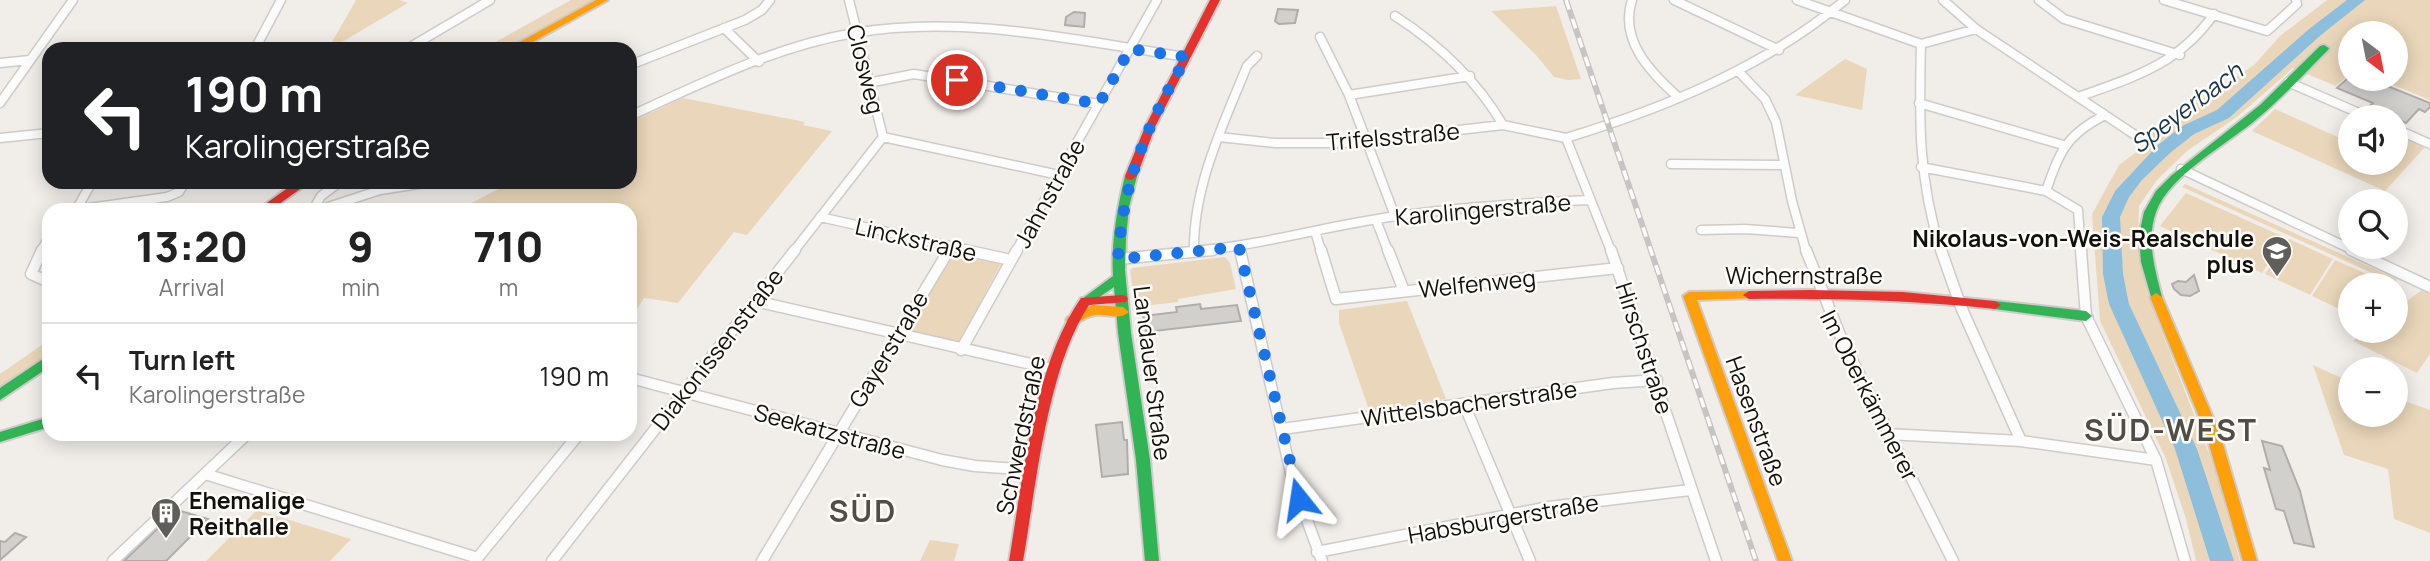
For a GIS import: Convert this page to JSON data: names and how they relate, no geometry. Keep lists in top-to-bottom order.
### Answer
{
  "streets": {
    "street": [
      "Closweg",
      "Trifelsstraße",
      "Jahnstraße",
      "Karolingerstraße",
      "Linckstraße",
      "Wichernstraße",
      "Welfenweg",
      "Hirschstraße",
      "Diakonissenstraße",
      "Gayerstraße",
      "Landauer Straße",
      "Im Oberkämmerer",
      "Wittelsbacherstraße",
      "Hasenstraße",
      "Seekatzstraße",
      "Schwerdstraße",
      "Habsburgerstraße"
    ]
  },
  "crossings": [
    ["Closweg", "Diakonissenstraße"],
    ["Trifelsstraße", "Hirschstraße"],
    ["Jahnstraße", "Linckstraße"],
    ["Karolingerstraße", "Welfenweg"],
    ["Karolingerstraße", "Hirschstraße"],
    ["Karolingerstraße", "Landauer Straße"],
    ["Linckstraße", "Diakonissenstraße"],
    ["Linckstraße", "Gayerstraße"],
    ["Wichernstraße", "Im Oberkämmerer"],
    ["Wichernstraße", "Hasenstraße"],
    ["Welfenweg", "Hirschstraße"],
    ["Hirschstraße", "Wittelsbacherstraße"],
    ["Hirschstraße", "Habsburgerstraße"],
    ["Diakonissenstraße", "Seekatzstraße"],
    ["Gayerstraße", "Seekatzstraße"],
    ["Landauer Straße", "Schwerdstraße"],
    ["Seekatzstraße", "Schwerdstraße"]
  ],
  "districts": ["SÜD-WEST", "SÜD"],
  "water": ["Speyerbach"],
  "places": {
    "school or university": ["Nikolaus-von-Weis-Realschule plus"],
    "building": ["Ehemalige Reithalle"]
  },
  "north": "bottom right",
  "page": {
    "map_buttons": ["+", "−"],
    "turn": ["190 m", "Karolingerstraße"],
    "eta": [
      "13:20",
      "Arrival",
      "9",
      "min",
      "710",
      "m"
    ],
    "list": [
      {
        "name": "Turn left",
        "note": "Karolingerstraße",
        "value": "190 m"
      }
    ]
  }
}
